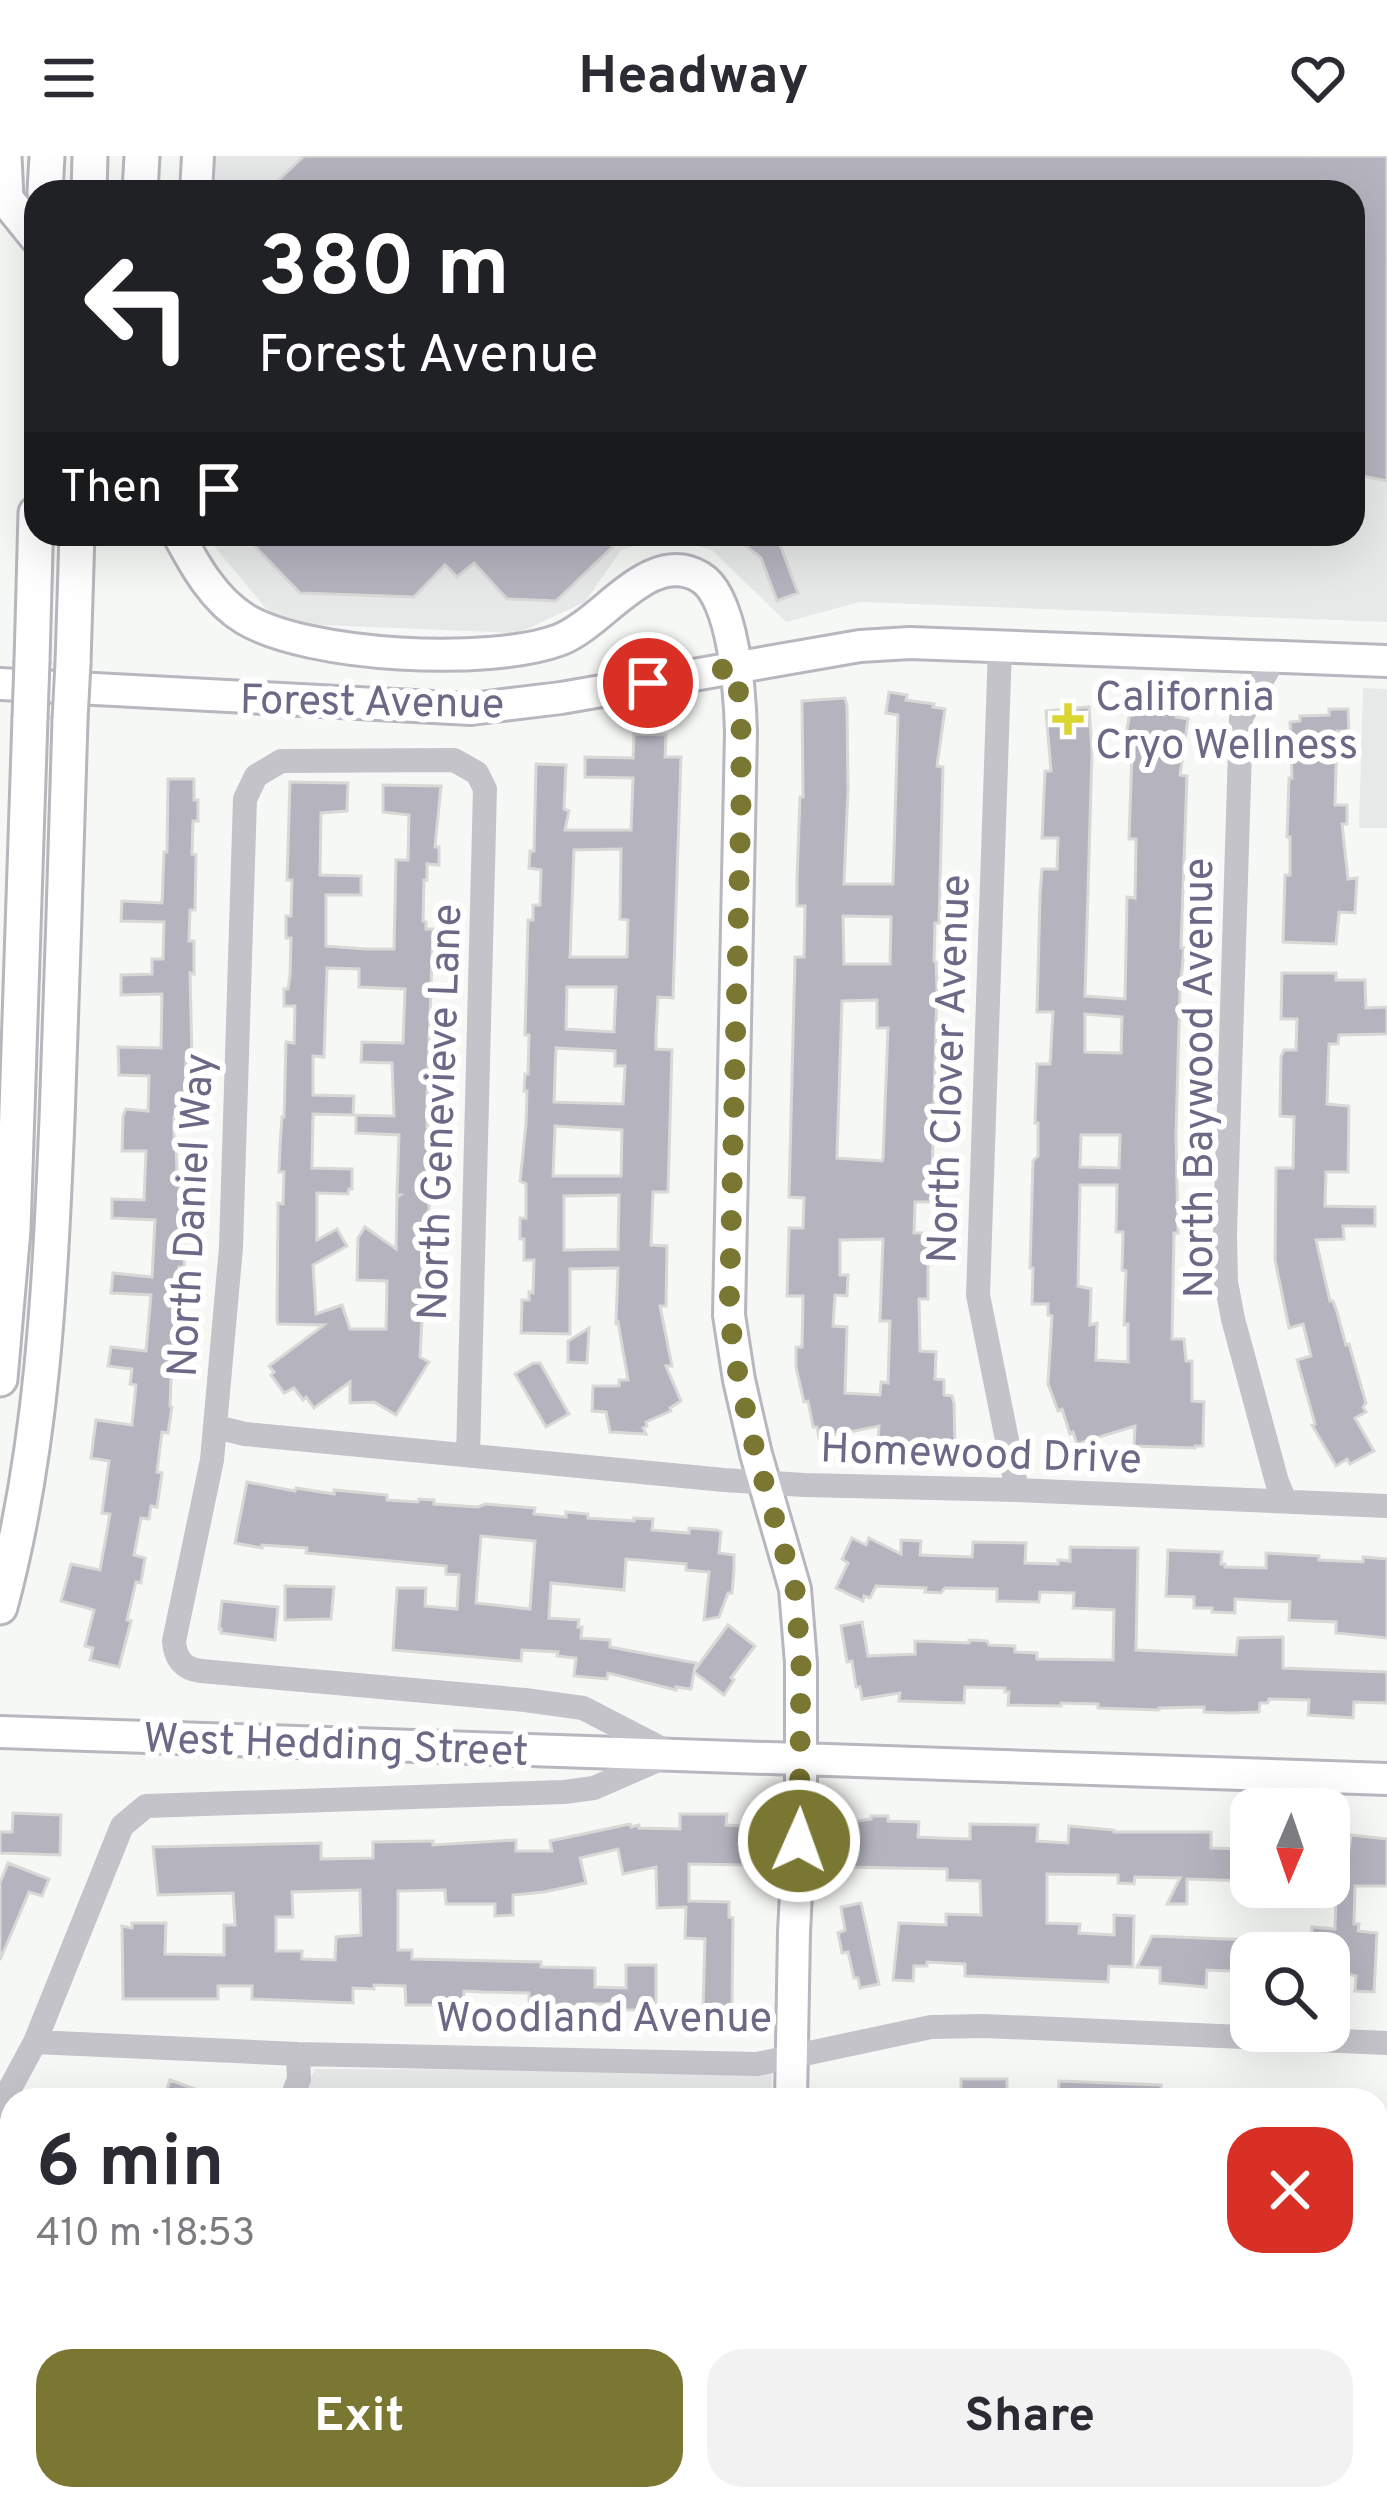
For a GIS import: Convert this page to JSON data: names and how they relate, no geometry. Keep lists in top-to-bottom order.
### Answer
{
  "streets": {
    "main road": ["Forest Avenue", "West Hedding Street"],
    "street": [
      "North Clover Avenue",
      "North Baywood Avenue",
      "North Genevieve Lane",
      "North Daniel Way",
      "Homewood Drive",
      "Woodland Avenue"
    ]
  },
  "crossings": [
    ["Forest Avenue", "North Clover Avenue"],
    ["Forest Avenue", "North Baywood Avenue"],
    ["North Clover Avenue", "Homewood Drive"],
    ["North Baywood Avenue", "Homewood Drive"],
    ["North Genevieve Lane", "North Daniel Way"],
    ["North Genevieve Lane", "Homewood Drive"],
    ["North Daniel Way", "Homewood Drive"],
    ["North Daniel Way", "West Hedding Street"],
    ["West Hedding Street", "Woodland Avenue"]
  ],
  "places": {
    "health": ["California Cryo Wellness"]
  },
  "north": "bottom",
  "page": {
    "header": "Headway",
    "turn": ["380 m", "Forest Avenue"],
    "then": "Then",
    "heading": ["6 min", "410 m · 18:53"],
    "buttons": ["Exit", "Share"]
  }
}
